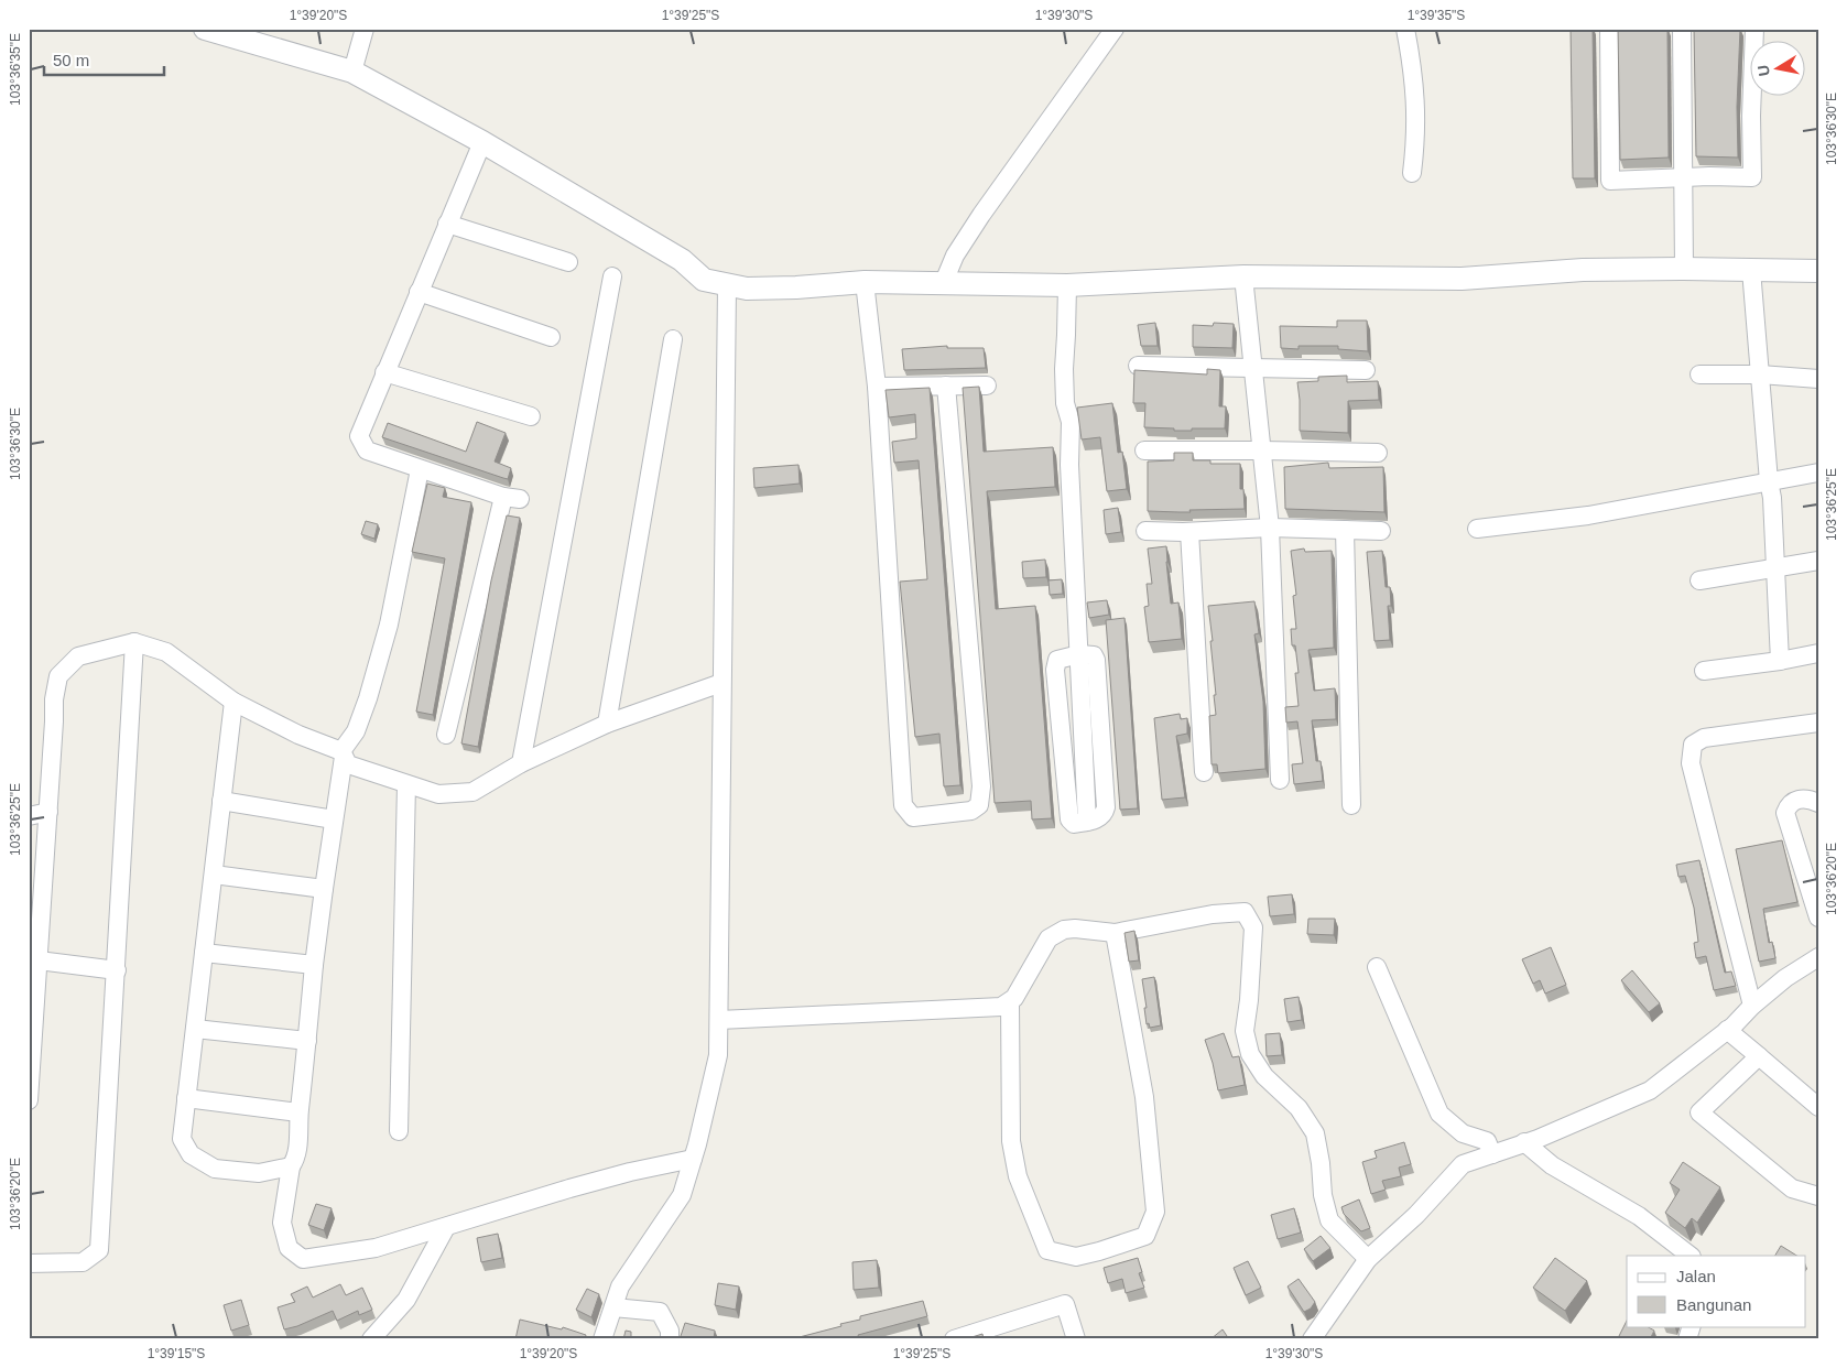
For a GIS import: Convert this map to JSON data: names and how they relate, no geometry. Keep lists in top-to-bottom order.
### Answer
{
  "legend": ["Jalan", "Bangunan"],
  "scale_bar": "50 m",
  "north": "left",
  "coordinates": [
    "1°39'20\"S",
    "1°39'25\"S",
    "1°39'30\"S",
    "1°39'35\"S",
    "103°36'35\"E",
    "103°36'30\"E",
    "103°36'25\"E",
    "103°36'20\"E",
    "1°39'15\"S"
  ]
}
